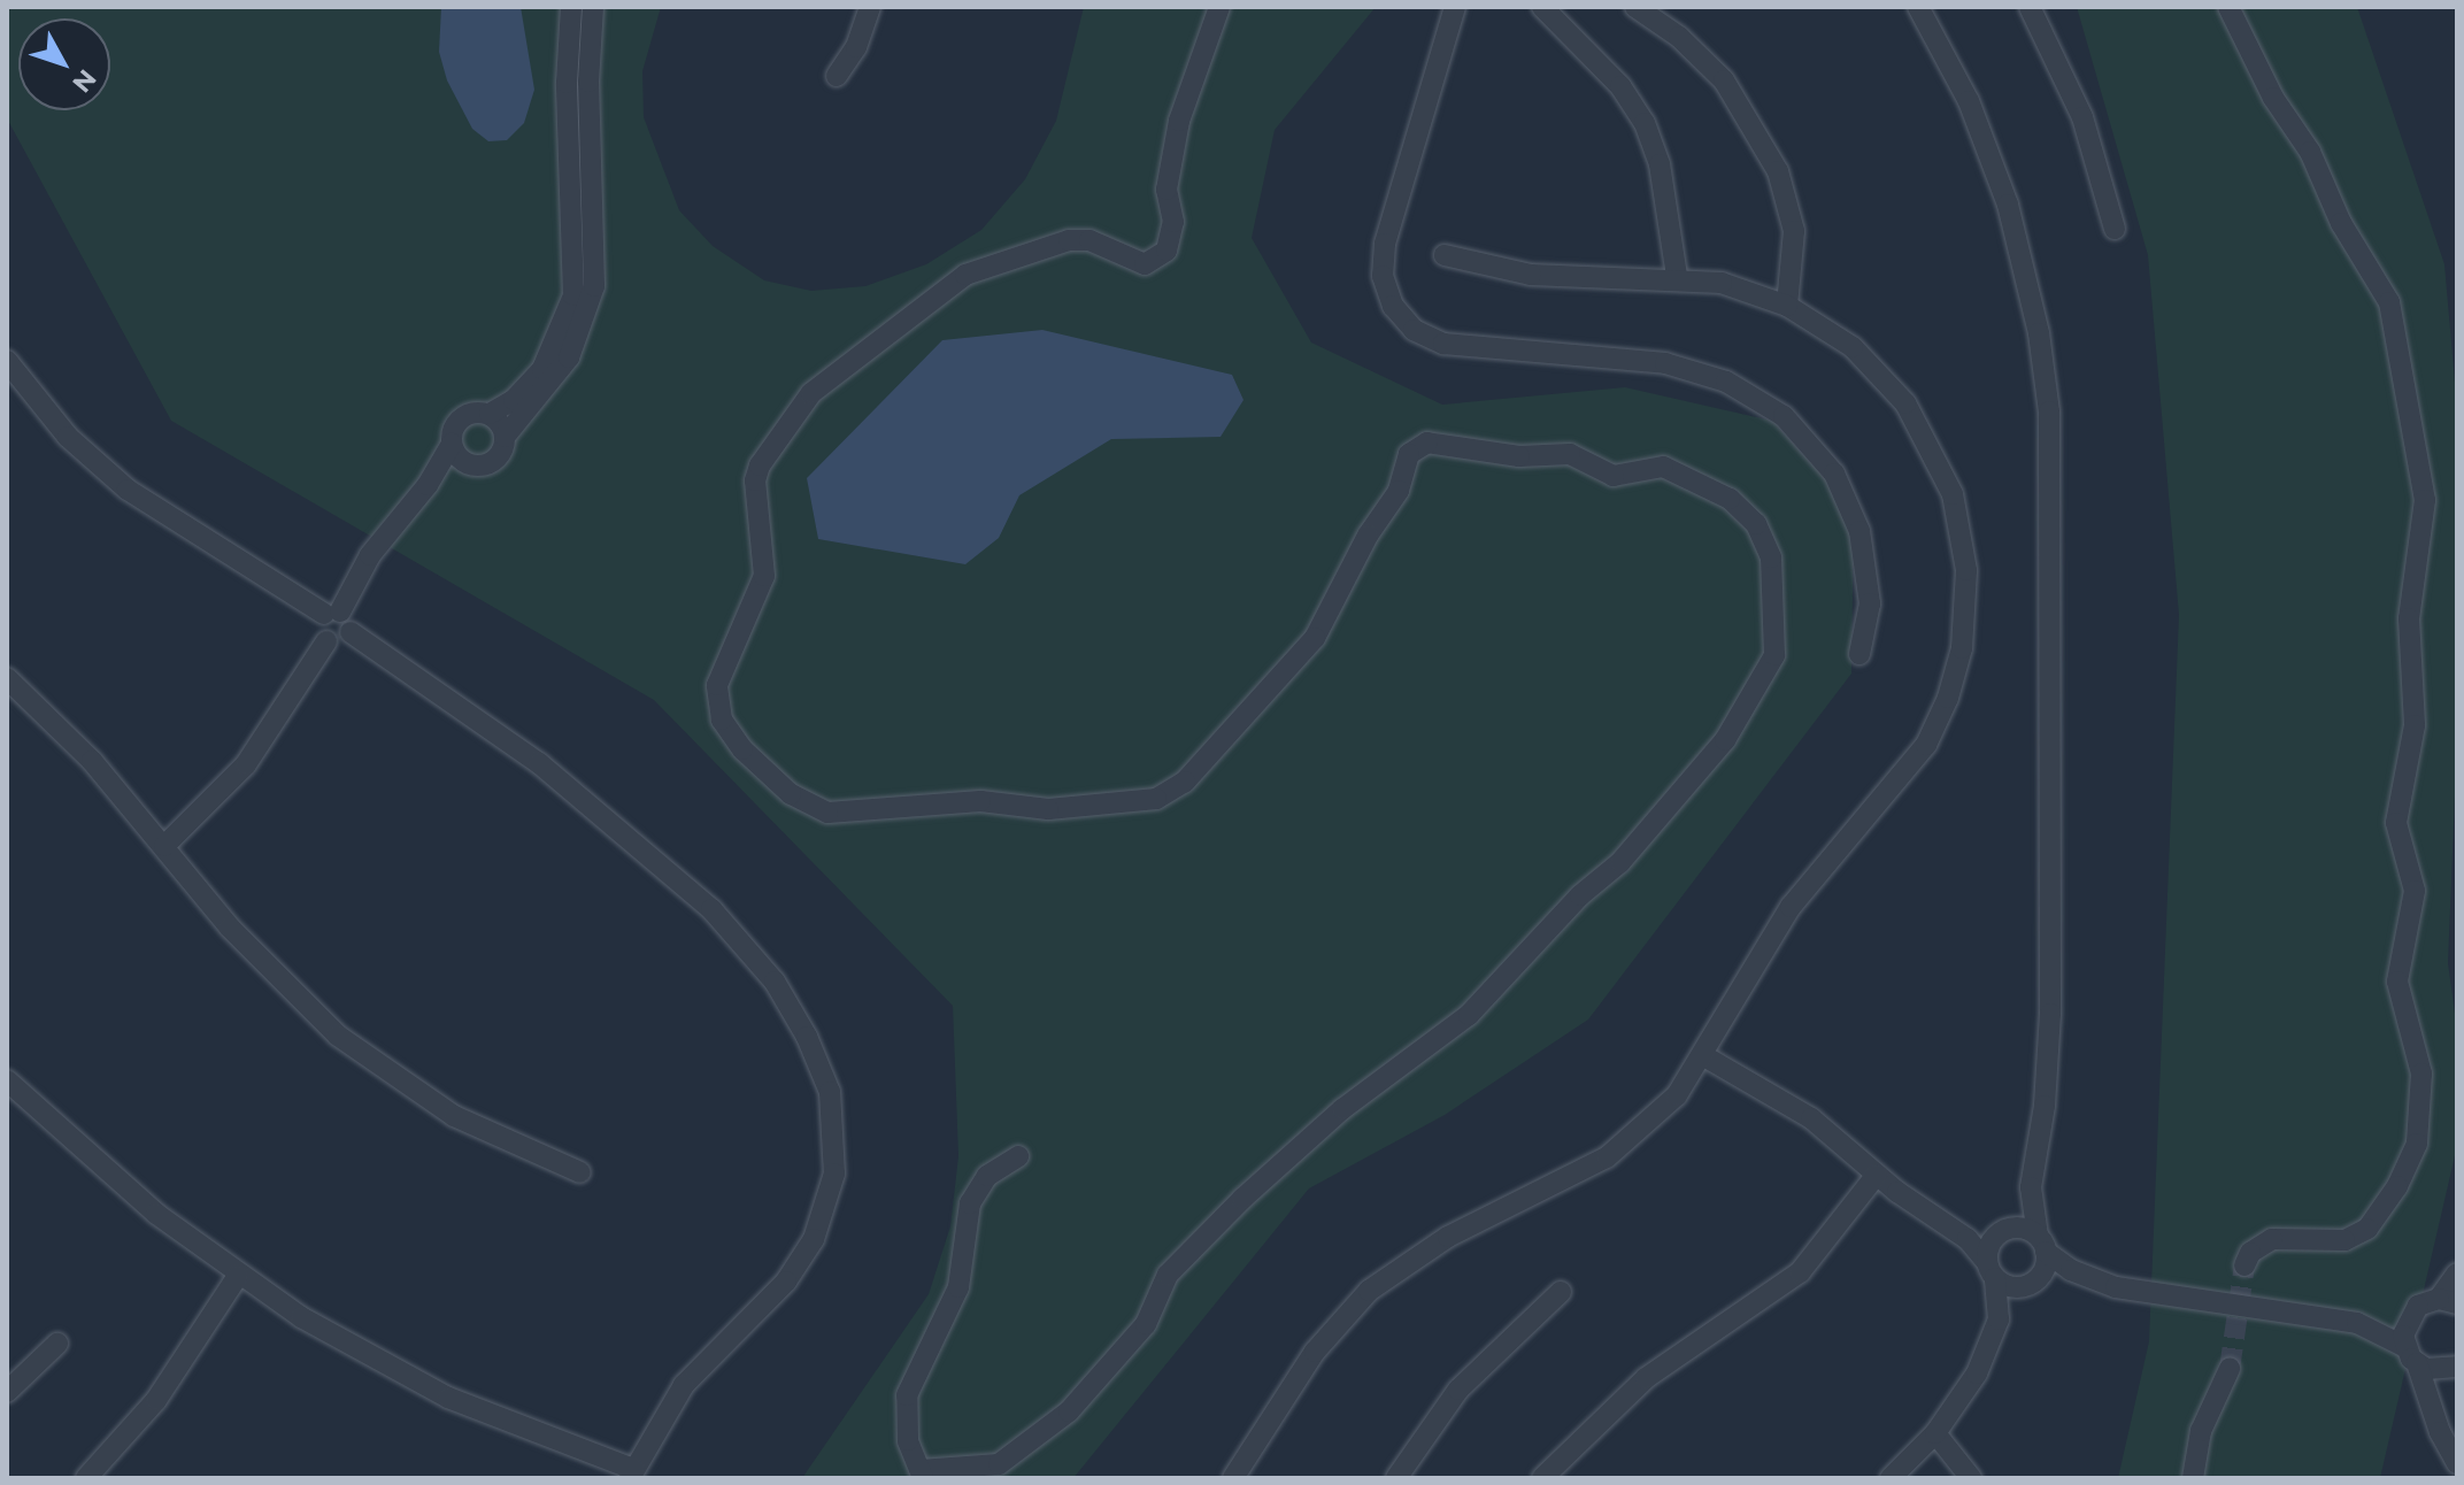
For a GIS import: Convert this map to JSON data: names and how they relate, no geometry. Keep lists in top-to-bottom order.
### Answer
{
  "north": "bottom right"
}
